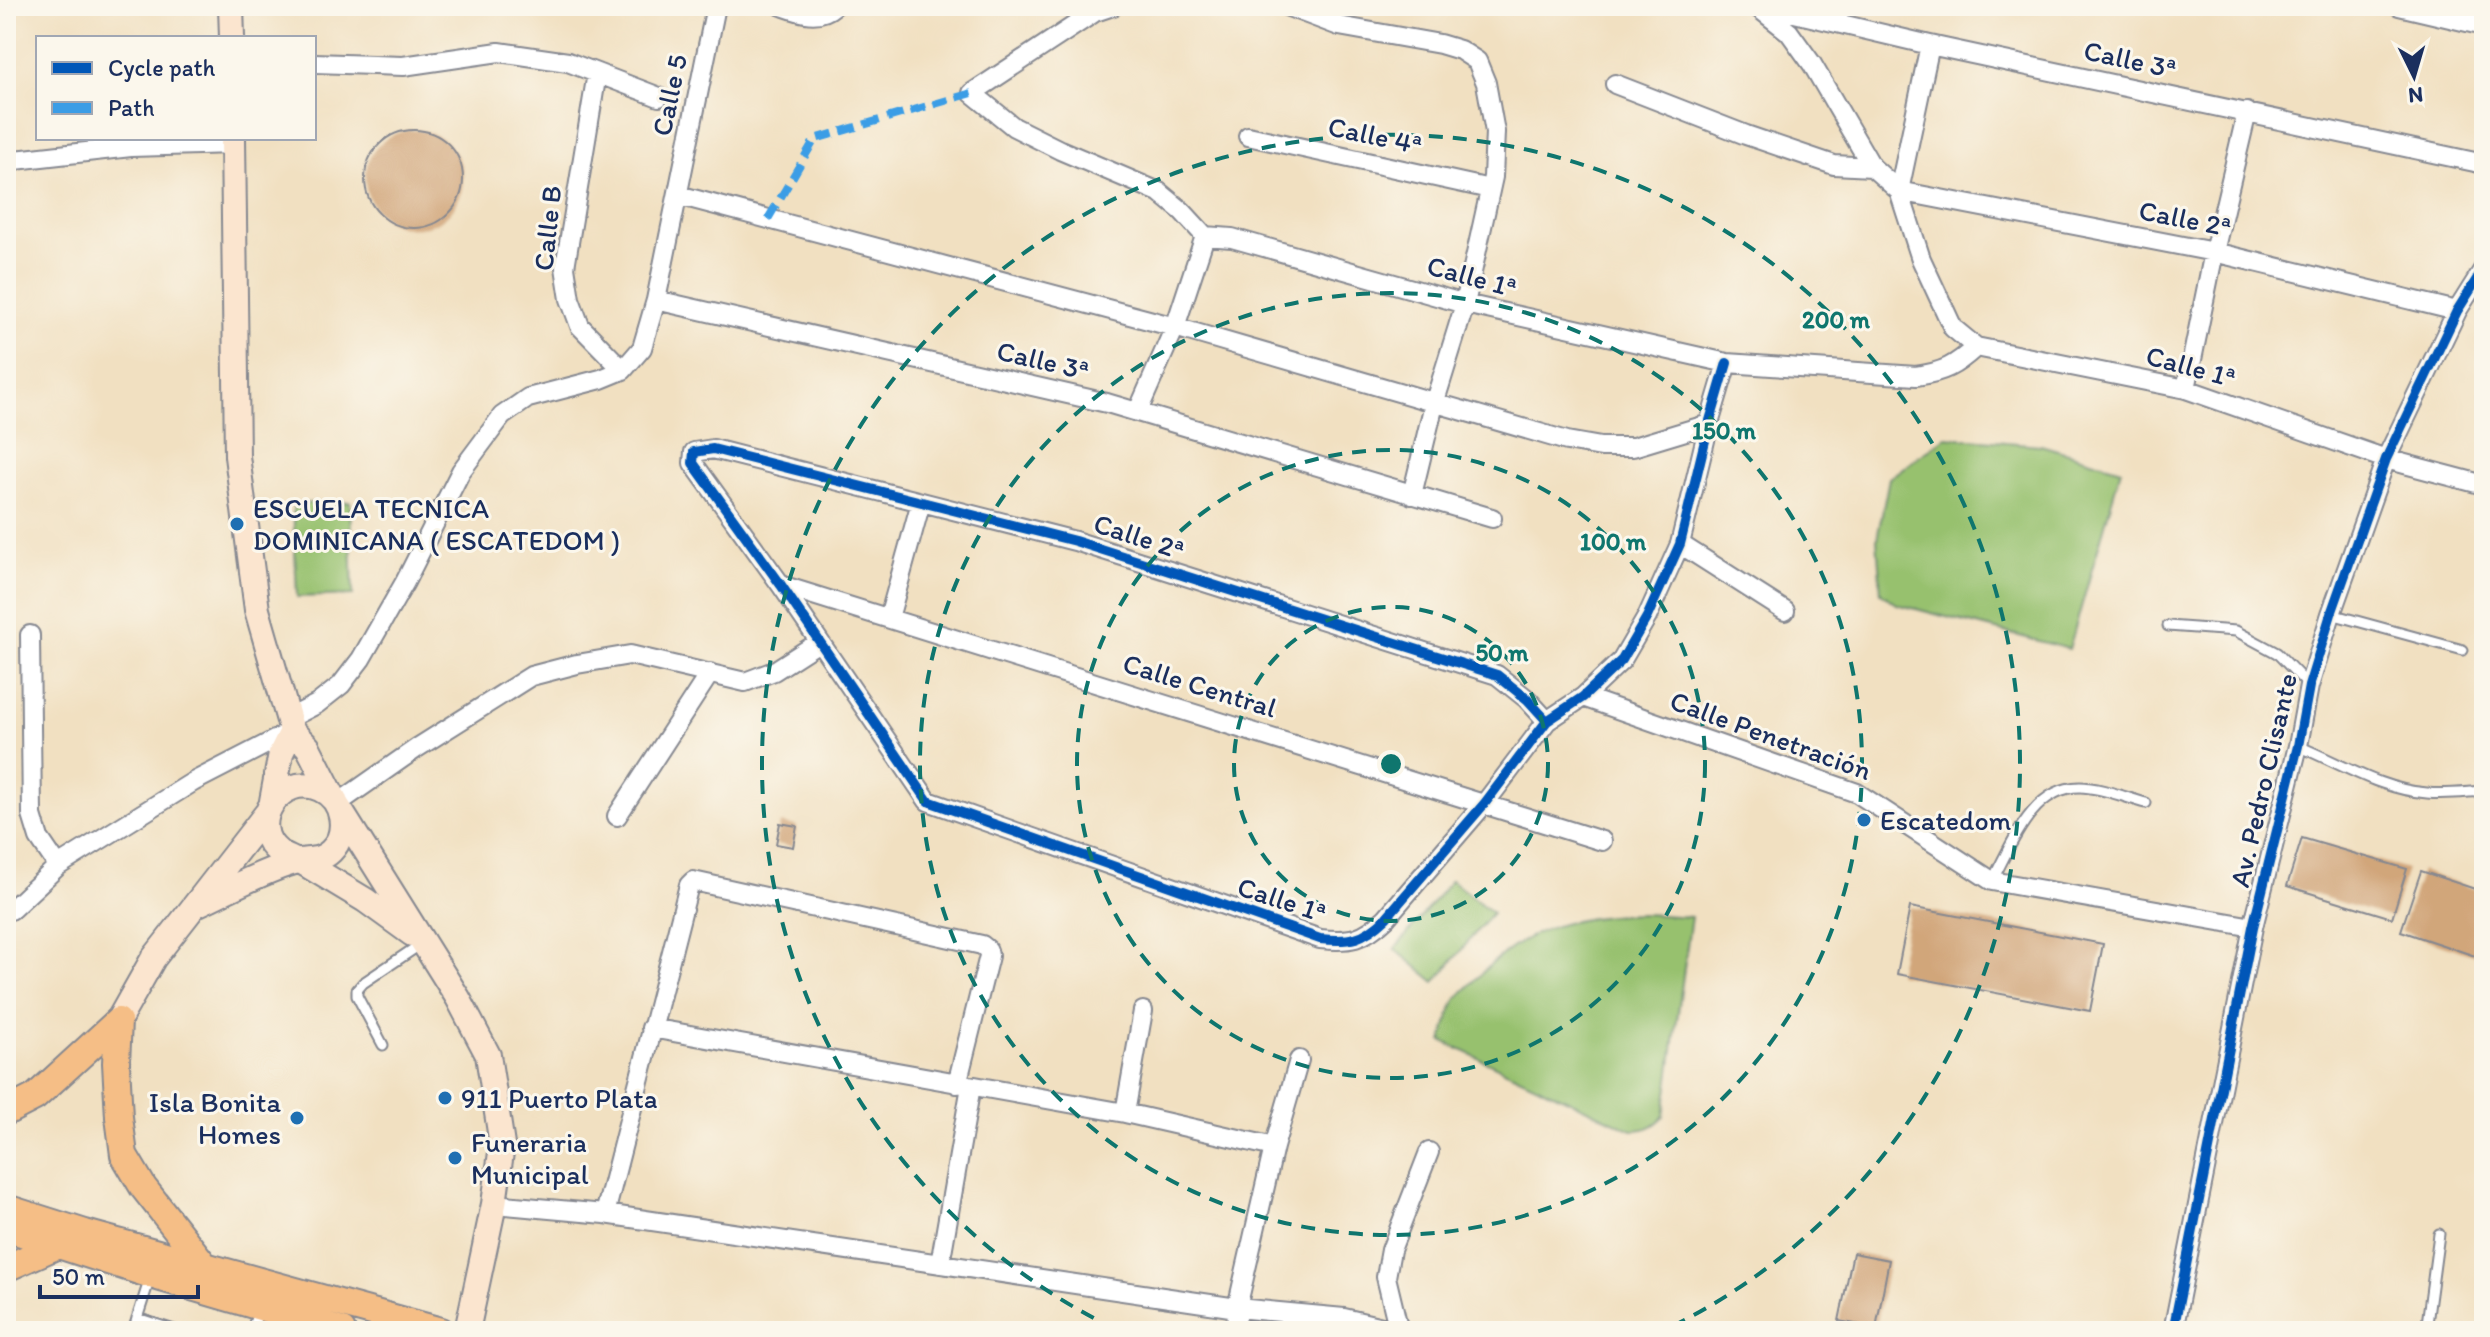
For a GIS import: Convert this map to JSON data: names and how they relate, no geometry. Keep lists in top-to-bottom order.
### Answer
{
  "streets": {
    "street": [
      "Calle 3ª",
      "Calle 5",
      "Calle 4ª",
      "Calle 2ª",
      "Calle B",
      "Calle 1ª",
      "Calle Central",
      "Calle Penetración",
      "Av. Pedro Clisante"
    ]
  },
  "crossings": [
    ["Calle 3ª", "Calle 5"],
    ["Calle 5", "Calle B"],
    ["Calle 2ª", "Calle 1ª"],
    ["Calle 2ª", "Av. Pedro Clisante"],
    ["Calle 1ª", "Calle Central"],
    ["Calle 1ª", "Calle Penetración"],
    ["Calle 1ª", "Av. Pedro Clisante"],
    ["Calle Penetración", "Av. Pedro Clisante"]
  ],
  "places": [
    "ESCUELA TECNICA DOMINICANA ( ESCATEDOM )",
    "Escatedom",
    "911 Puerto Plata",
    "Isla Bonita Homes",
    "Funeraria Municipal"
  ],
  "legend": ["Cycle path", "Path"],
  "scale_bar": "50 m",
  "north": "bottom",
  "rings": [
    "200 m",
    "150 m",
    "100 m",
    "50 m"
  ]
}
